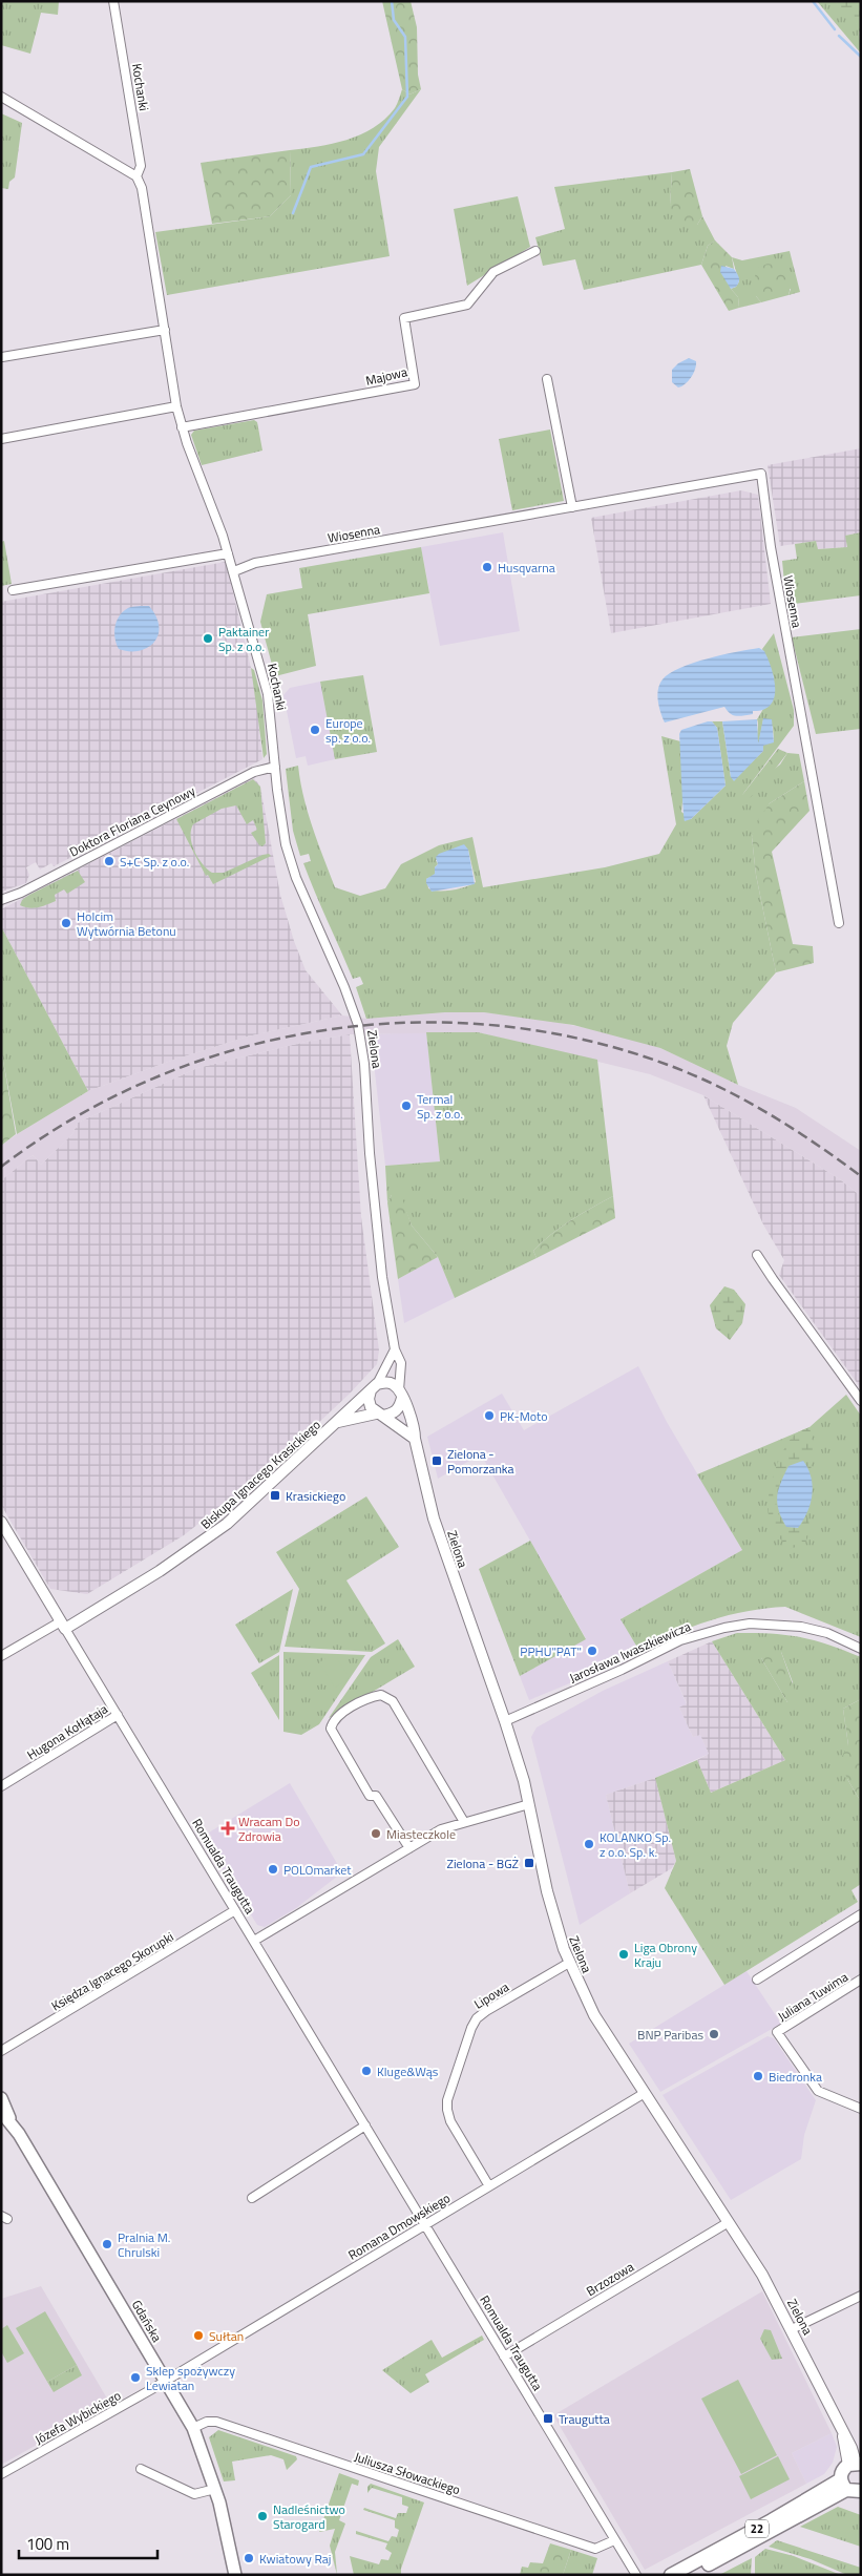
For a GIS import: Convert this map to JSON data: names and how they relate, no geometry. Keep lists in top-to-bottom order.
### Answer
{
  "streets": {
    "main road": ["Gdańska", "22"],
    "street": [
      "Kochanki",
      "Majowa",
      "Wiosenna",
      "Doktora Floriana Ceynowy",
      "Zielona",
      "Biskupa Ignacego Krasickiego",
      "Jarosława Iwaszkiewicza",
      "Hugona Kołłątaja",
      "Romualda Traugutta",
      "Księdza Ignacego Skorupki",
      "Lipowa",
      "Juliana Tuwima",
      "Romana Dmowskiego",
      "Brzozowa",
      "Józefa Wybickiego",
      "Juliusza Słowackiego"
    ]
  },
  "crossings": [
    ["Kochanki", "Majowa"],
    ["Kochanki", "Wiosenna"],
    ["Kochanki", "Doktora Floriana Ceynowy"],
    ["Kochanki", "Zielona"],
    ["Doktora Floriana Ceynowy", "Zielona"],
    ["Zielona", "Biskupa Ignacego Krasickiego"],
    ["Zielona", "Jarosława Iwaszkiewicza"],
    ["Zielona", "Lipowa"],
    ["Zielona", "Romana Dmowskiego"],
    ["Zielona", "Brzozowa"],
    ["Biskupa Ignacego Krasickiego", "Romualda Traugutta"],
    ["Hugona Kołłątaja", "Romualda Traugutta"],
    ["Romualda Traugutta", "Księdza Ignacego Skorupki"],
    ["Romualda Traugutta", "Romana Dmowskiego"],
    ["Romualda Traugutta", "Brzozowa"],
    ["Romualda Traugutta", "Juliusza Słowackiego"],
    ["Lipowa", "Romana Dmowskiego"],
    ["Romana Dmowskiego", "Gdańska"],
    ["Romana Dmowskiego", "Józefa Wybickiego"],
    ["Gdańska", "Józefa Wybickiego"],
    ["Gdańska", "Juliusza Słowackiego"]
  ],
  "places": {
    "other": [
      "Husqvarna",
      "Paktainer Sp. z o.o.",
      "Europe sp. z o.o.",
      "S+C Sp. z o.o.",
      "Holcim Wytwórnia Betonu",
      "Termal Sp. z o.o.",
      "PK-Moto",
      "PPHU\"PAT\"",
      "Miasteczkole",
      "KOLANKO Sp. z o.o. Sp. k.",
      "POLOmarket",
      "Liga Obrony Kraju",
      "BNP Paribas",
      "Kluge&Wąs",
      "Biedronka",
      "Pralnia M. Chrulski",
      "Sułtan",
      "Sklep spożywczy Lewiatan",
      "Nadleśnictwo Starogard",
      "Kwiatowy Raj"
    ],
    "transit": [
      "Zielona - Pomorzanka",
      "Krasickiego",
      "Zielona - BGŻ",
      "Traugutta"
    ],
    "health": ["Wracam Do Zdrowia"]
  },
  "scale_bar": "100 m"
}
